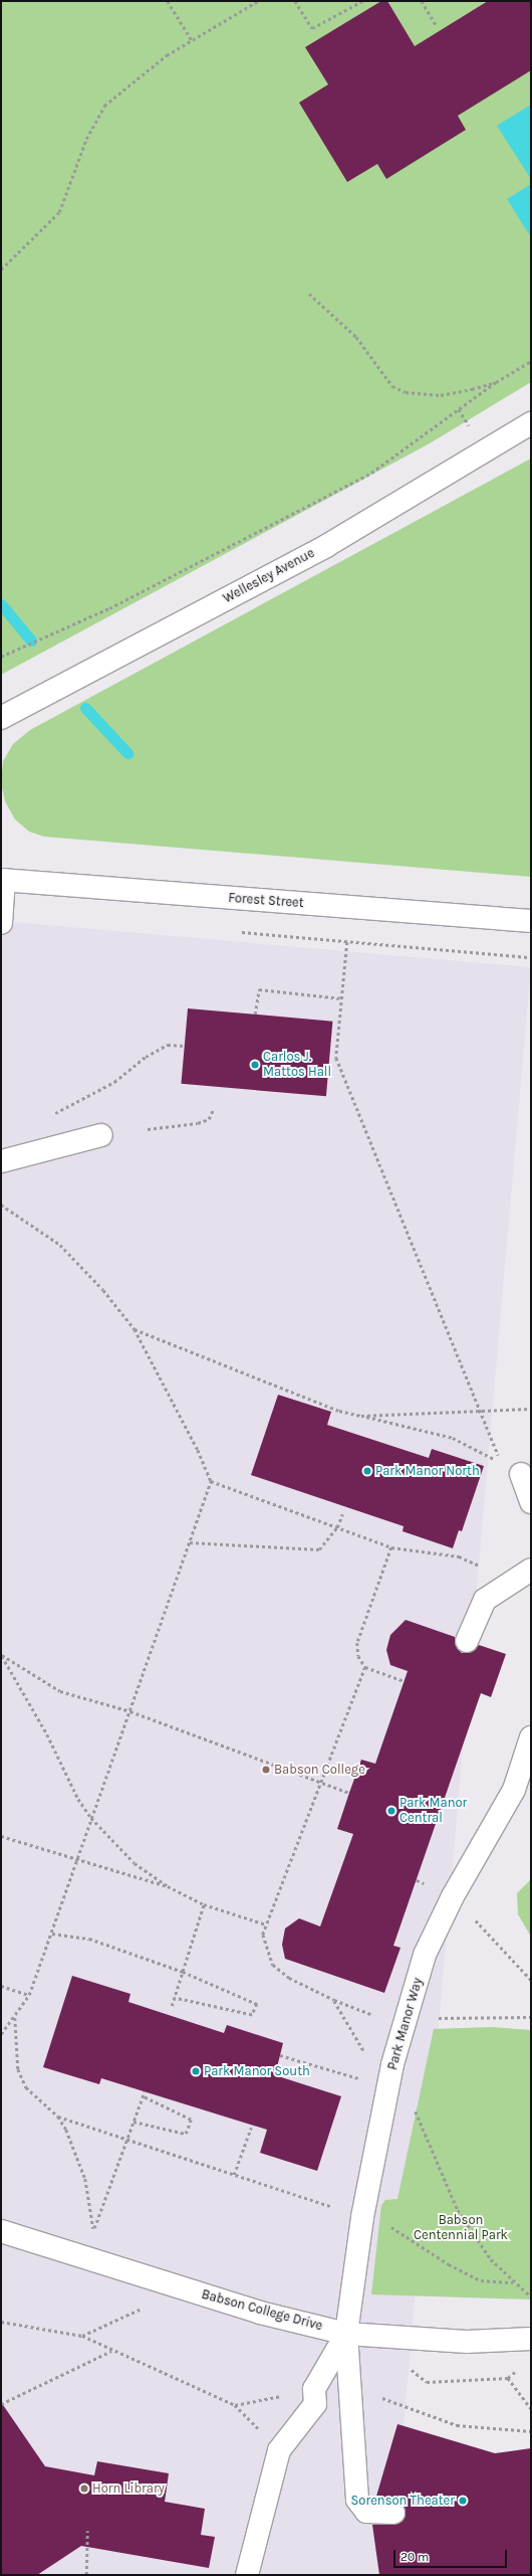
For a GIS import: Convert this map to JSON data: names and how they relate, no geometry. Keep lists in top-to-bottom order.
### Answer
{
  "streets": {
    "street": [
      "Wellesley Avenue",
      "Forest Street",
      "Park Manor Way",
      "Babson College Drive"
    ]
  },
  "crossings": [
    ["Park Manor Way", "Babson College Drive"]
  ],
  "parks": ["Babson Centennial Park"],
  "places": [
    "Carlos J. Mattos Hall",
    "Park Manor North",
    "Babson College",
    "Park Manor Central",
    "Park Manor South",
    "Horn Library",
    "Sorenson Theater"
  ],
  "scale_bar": "20 m"
}
